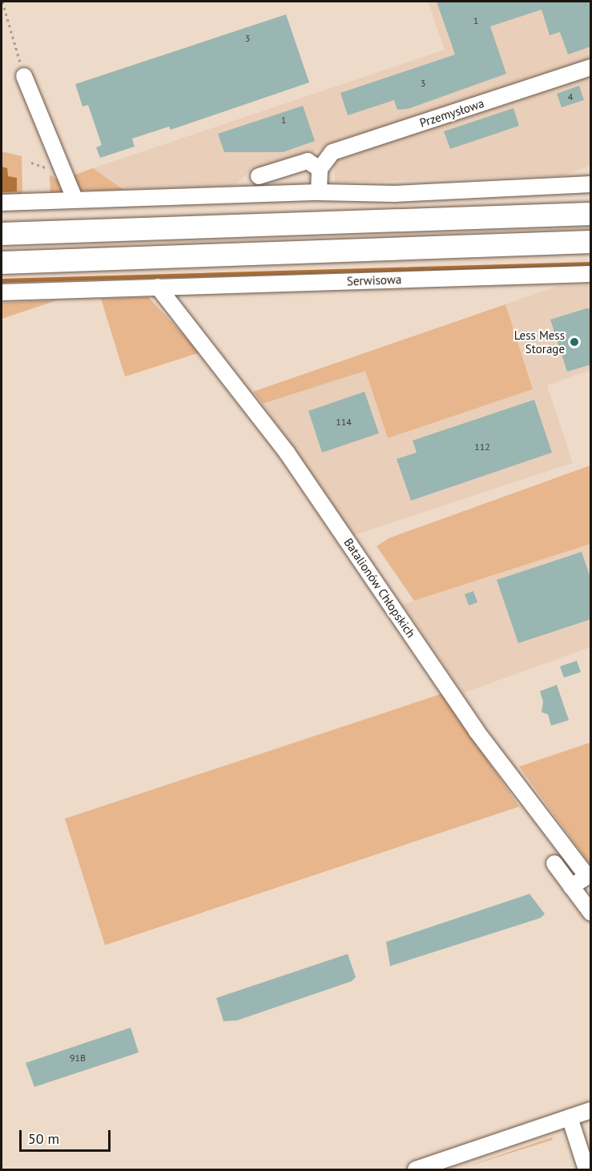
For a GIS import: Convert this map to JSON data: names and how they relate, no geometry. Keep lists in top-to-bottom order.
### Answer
{
  "streets": {
    "street": ["Przemysłowa", "Serwisowa", "Batalionów Chłopskich"]
  },
  "crossings": [
    ["Serwisowa", "Batalionów Chłopskich"]
  ],
  "places": ["Less Mess Storage"],
  "house_numbers": [
    "1",
    "3",
    "3",
    "4",
    "1",
    "114",
    "112",
    "91B"
  ],
  "scale_bar": "50 m"
}
